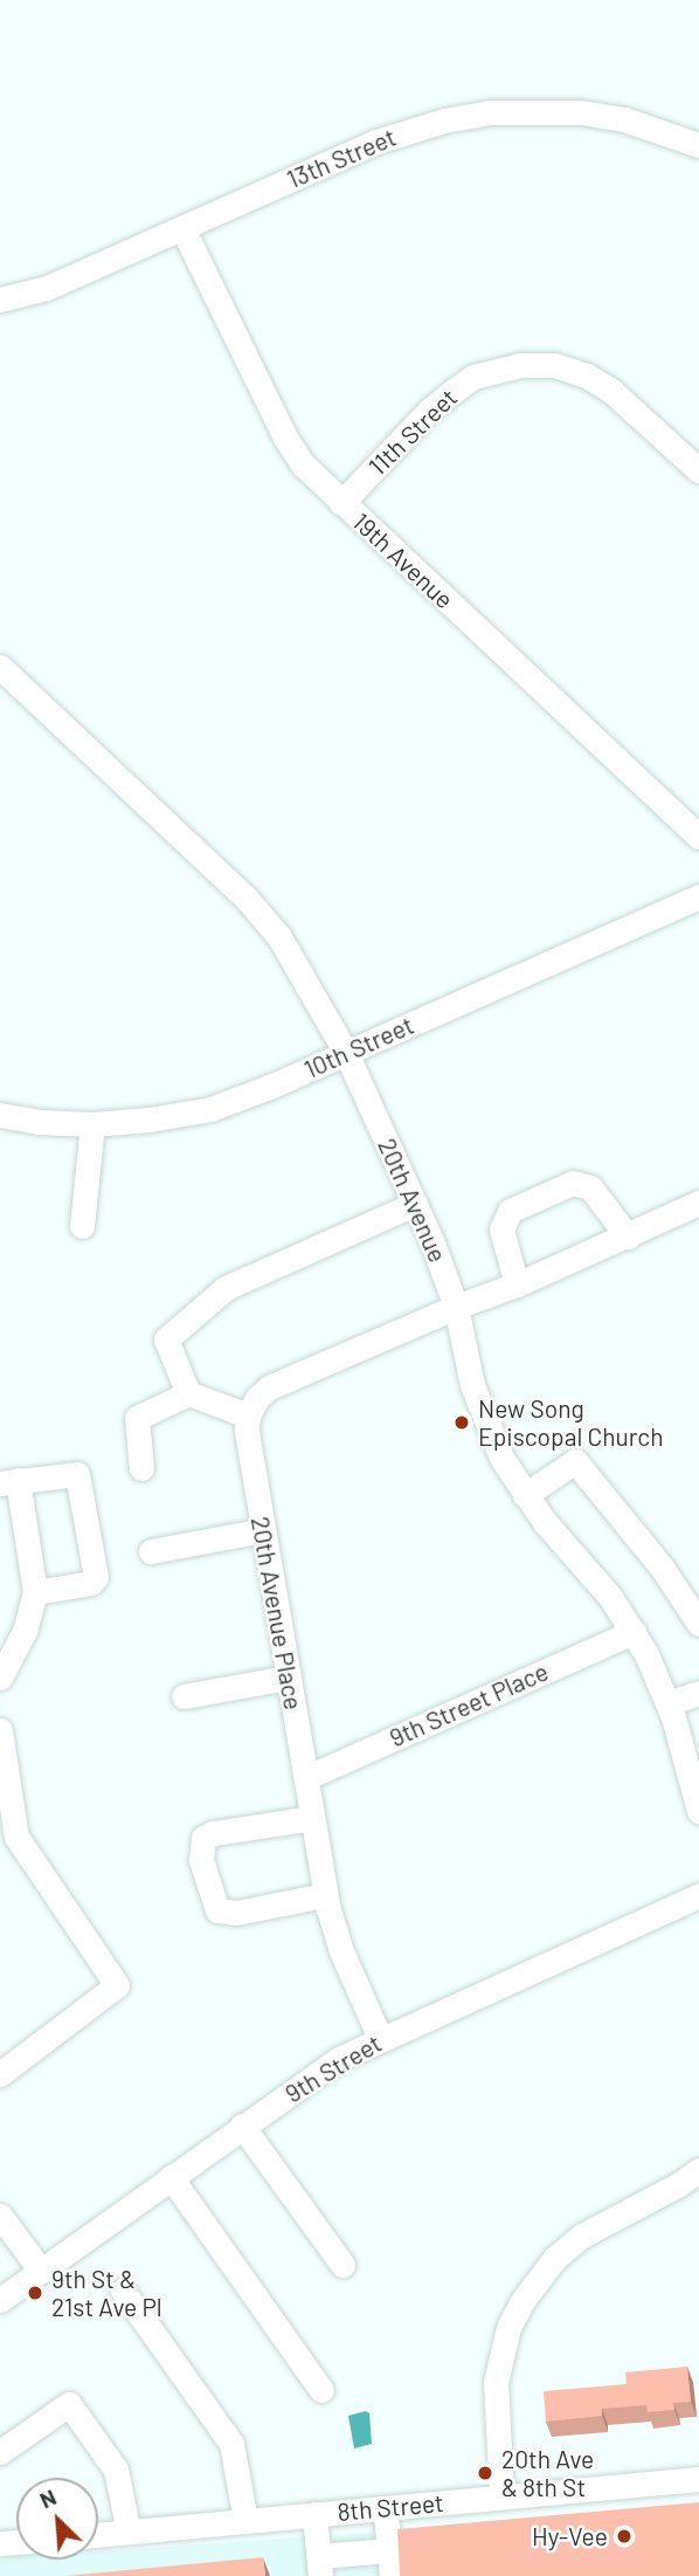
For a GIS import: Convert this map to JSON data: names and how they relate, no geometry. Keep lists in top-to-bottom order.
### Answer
{
  "streets": {
    "street": [
      "13th Street",
      "11th Street",
      "19th Avenue",
      "10th Street",
      "20th Avenue",
      "20th Avenue Place",
      "9th Street Place",
      "9th Street",
      "8th Street"
    ]
  },
  "crossings": [
    ["13th Street", "19th Avenue"],
    ["11th Street", "19th Avenue"],
    ["10th Street", "20th Avenue"],
    ["20th Avenue", "9th Street Place"],
    ["20th Avenue Place", "9th Street Place"],
    ["20th Avenue Place", "9th Street"]
  ],
  "places": [
    "New Song Episcopal Church",
    "9th St & 21st Ave Pl",
    "20th Ave & 8th St",
    "Hy-Vee"
  ],
  "north": "top left"
}
